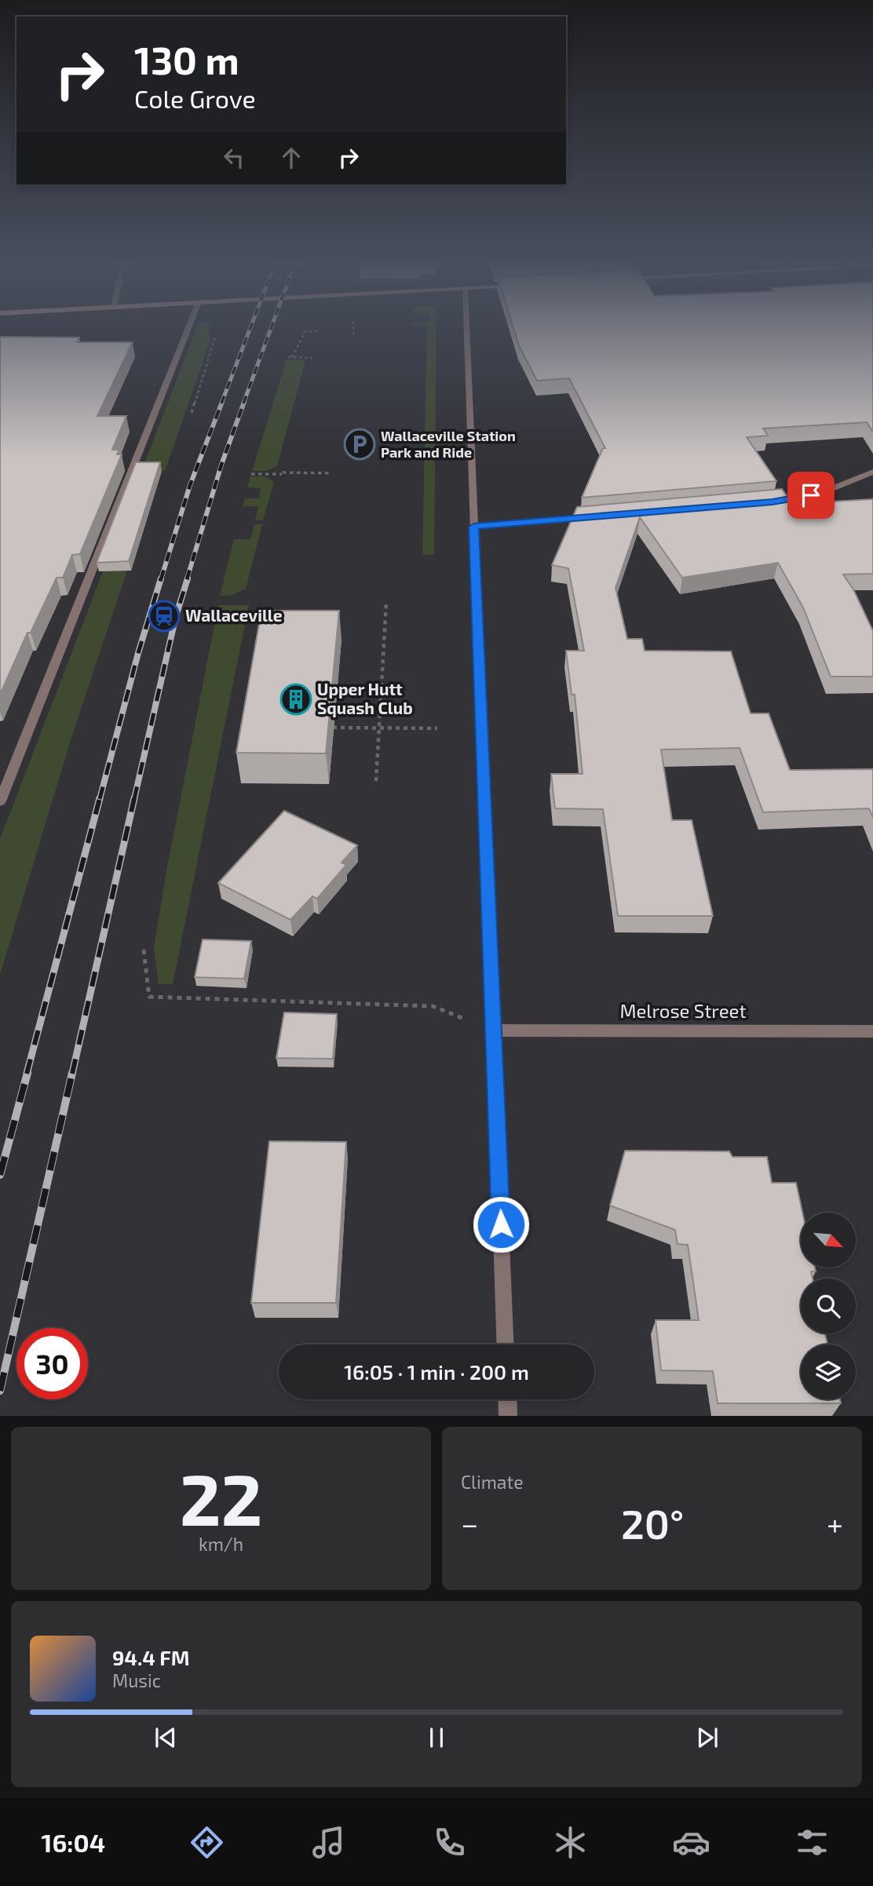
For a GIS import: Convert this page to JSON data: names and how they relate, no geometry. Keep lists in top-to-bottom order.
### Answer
{
  "streets": {
    "street": ["Melrose Street"]
  },
  "places": {
    "parking": ["Wallaceville Station Park and Ride"],
    "station": ["Wallaceville"],
    "building": ["Upper Hutt Squash Club"]
  },
  "north": "bottom right",
  "page": {
    "turn": ["130 m", "Cole Grove"],
    "limit": "30",
    "trip": "16:05 · 1 min · 200 m",
    "tile": [
      ["22", "km/h"],
      "Climate"
    ],
    "heat": ["−", "20°", "+"],
    "song": ["94.4 FM", "Music"],
    "tabs": "16:04"
  }
}
